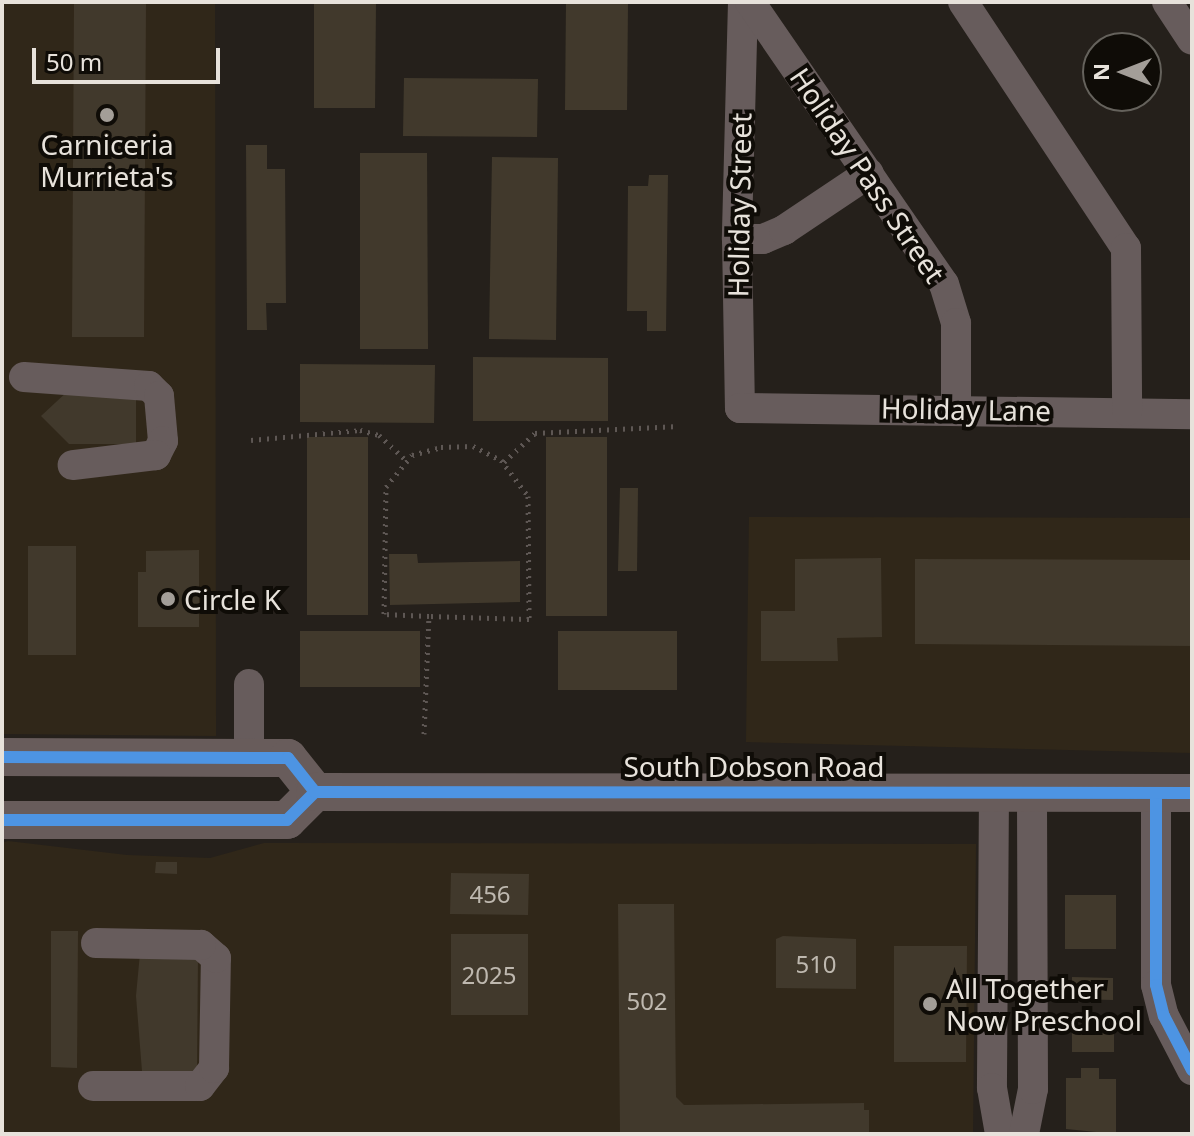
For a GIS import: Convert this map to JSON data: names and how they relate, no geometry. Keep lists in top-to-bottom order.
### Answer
{
  "streets": {
    "main road": ["South Dobson Road"],
    "street": ["Holiday Pass Street", "Holiday Street", "Holiday Lane"]
  },
  "crossings": [
    ["Holiday Pass Street", "Holiday Lane"],
    ["Holiday Street", "Holiday Lane"]
  ],
  "places": ["Carniceria Murrieta's", "Circle K", "All Together Now Preschool"],
  "house_numbers": [
    "456",
    "510",
    "2025",
    "502"
  ],
  "scale_bar": "50 m",
  "north": "left"
}
